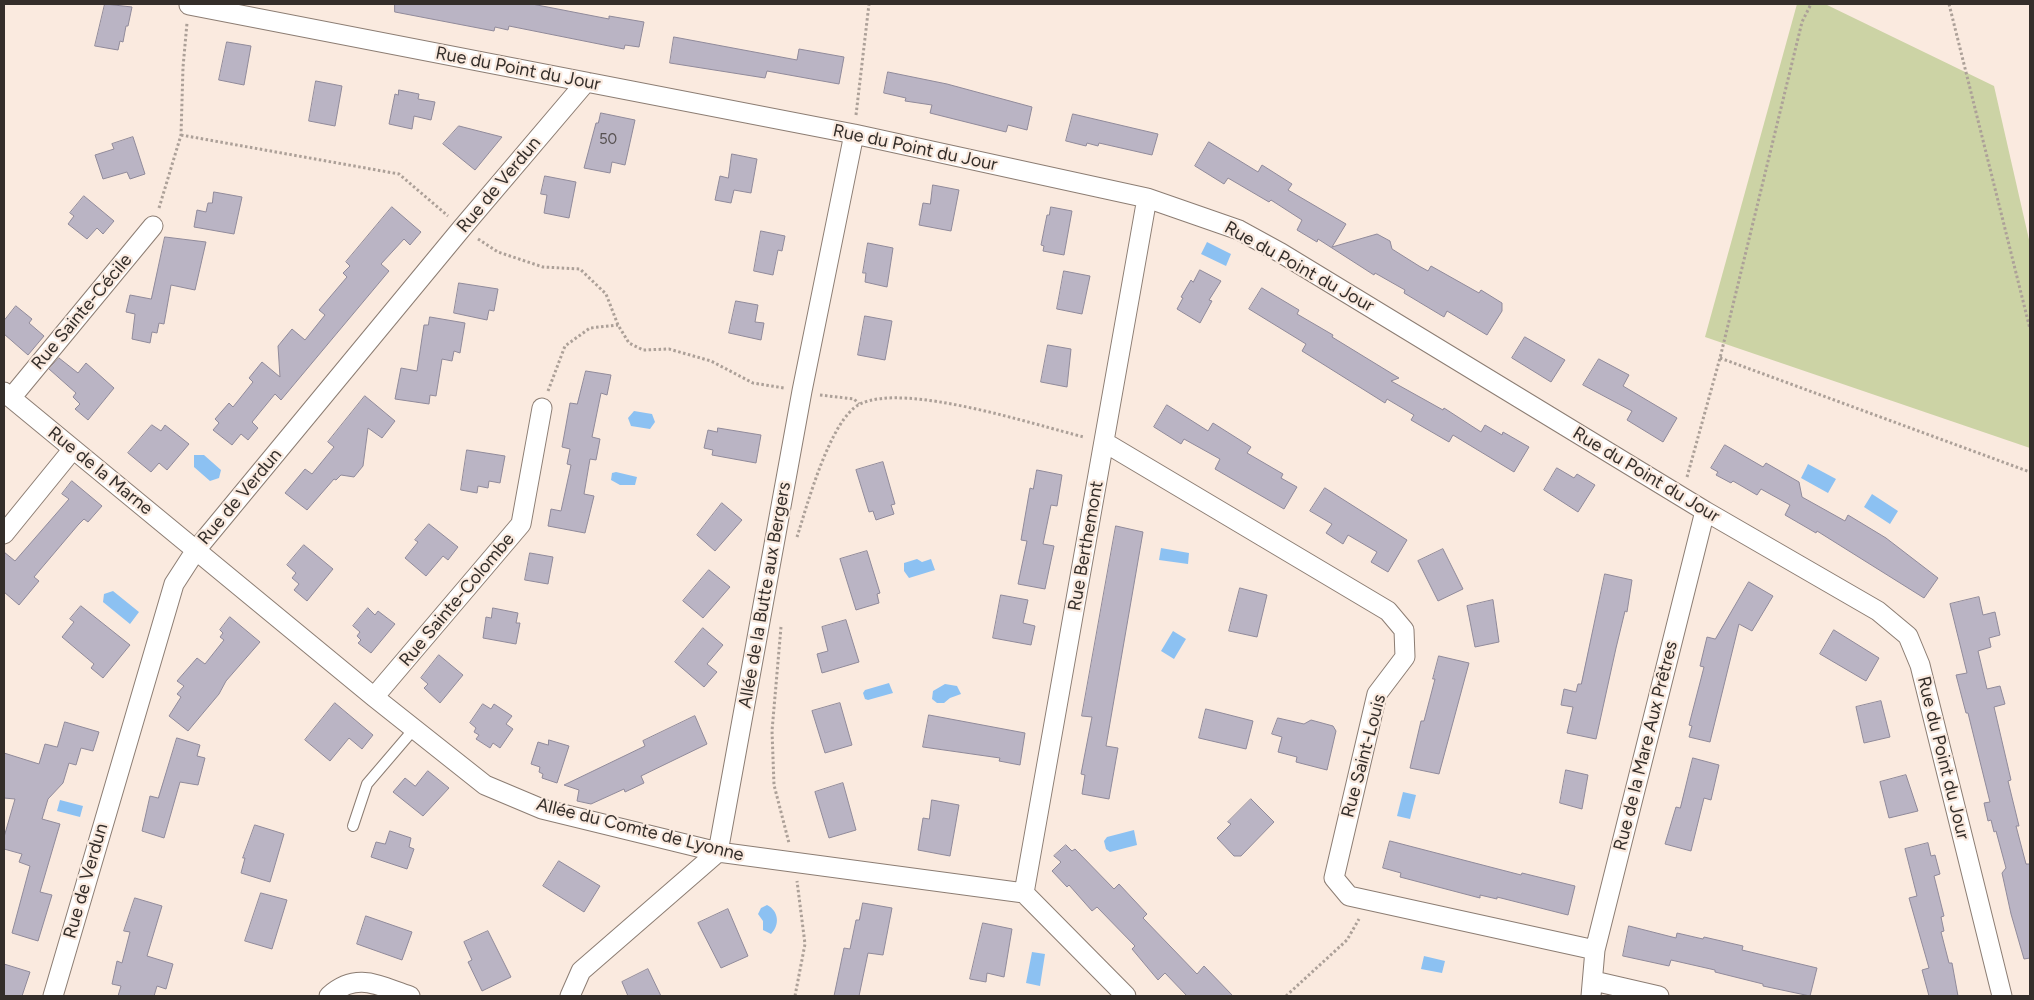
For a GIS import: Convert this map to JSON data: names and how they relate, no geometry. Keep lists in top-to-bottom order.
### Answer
{
  "streets": {
    "street": [
      "Rue du Point du Jour",
      "Rue de Verdun",
      "Rue Sainte-Cécile",
      "Rue de la Marne",
      "Rue Berthemont",
      "Allée de la Butte aux Bergers",
      "Rue Sainte-Colombe",
      "Rue de la Mare Aux Prêtres",
      "Rue Saint-Louis",
      "Allée du Comte de Lyonne"
    ]
  },
  "crossings": [
    ["Rue du Point du Jour", "Rue de Verdun"],
    ["Rue du Point du Jour", "Rue Berthemont"],
    ["Rue du Point du Jour", "Allée de la Butte aux Bergers"],
    ["Rue du Point du Jour", "Rue de la Mare Aux Prêtres"],
    ["Rue de Verdun", "Rue de la Marne"],
    ["Rue de Verdun", "Allée du Comte de Lyonne"],
    ["Rue Sainte-Cécile", "Rue de la Marne"],
    ["Rue de la Marne", "Allée du Comte de Lyonne"],
    ["Rue Berthemont", "Rue Saint-Louis"],
    ["Rue Berthemont", "Allée du Comte de Lyonne"],
    ["Allée de la Butte aux Bergers", "Allée du Comte de Lyonne"],
    ["Rue Sainte-Colombe", "Allée du Comte de Lyonne"],
    ["Rue de la Mare Aux Prêtres", "Rue Saint-Louis"]
  ],
  "house_numbers": ["50"]
}
